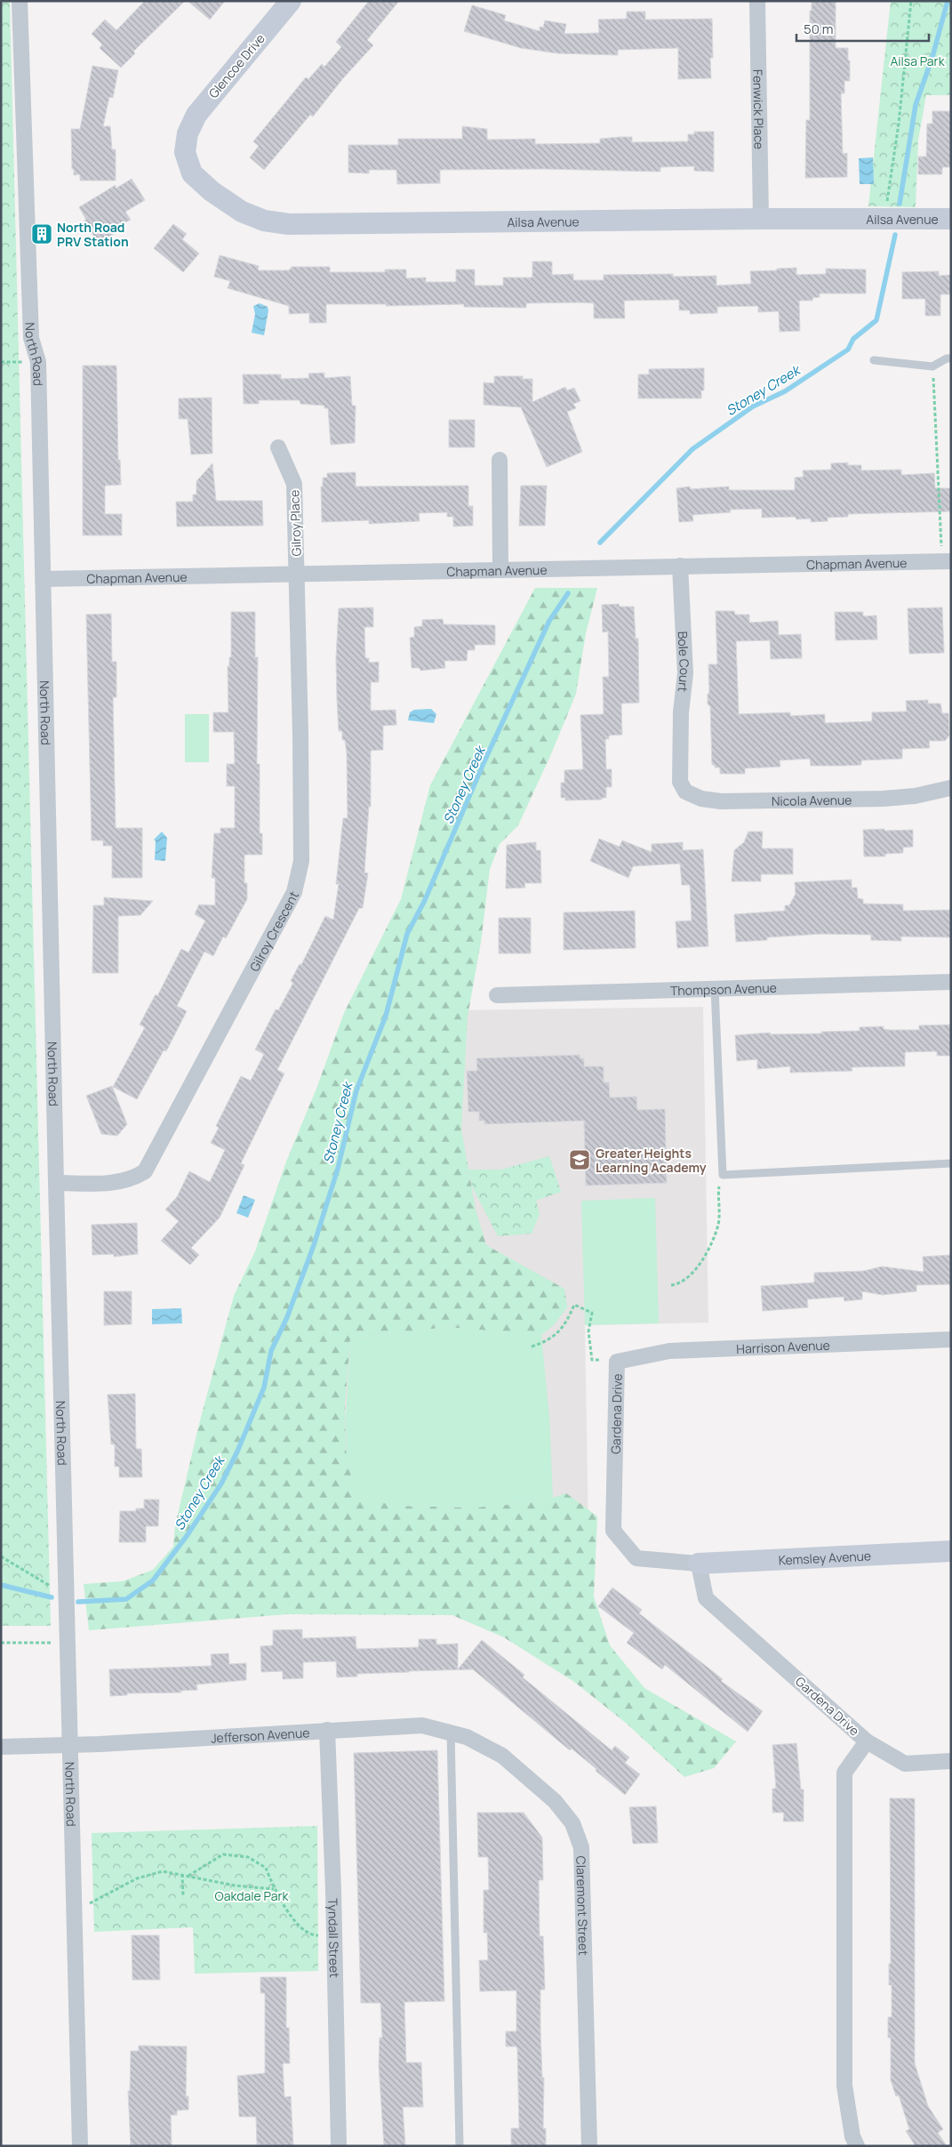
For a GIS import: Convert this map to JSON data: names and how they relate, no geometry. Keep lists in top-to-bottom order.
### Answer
{
  "streets": {
    "street": [
      "Glencoe Drive",
      "Fenwick Place",
      "Ailsa Avenue",
      "North Road",
      "Gilroy Place",
      "Chapman Avenue",
      "Bole Court",
      "Nicola Avenue",
      "Gilroy Crescent",
      "Thompson Avenue",
      "Harrison Avenue",
      "Gardena Drive",
      "Kemsley Avenue",
      "Jefferson Avenue",
      "Claremont Street",
      "Tyndall Street"
    ]
  },
  "crossings": [
    ["Glencoe Drive", "Ailsa Avenue"],
    ["Fenwick Place", "Ailsa Avenue"],
    ["North Road", "Chapman Avenue"],
    ["North Road", "Gilroy Crescent"],
    ["North Road", "Jefferson Avenue"],
    ["Gilroy Place", "Chapman Avenue"],
    ["Gilroy Place", "Gilroy Crescent"],
    ["Chapman Avenue", "Bole Court"],
    ["Chapman Avenue", "Gilroy Crescent"],
    ["Bole Court", "Nicola Avenue"],
    ["Harrison Avenue", "Gardena Drive"],
    ["Gardena Drive", "Kemsley Avenue"],
    ["Jefferson Avenue", "Claremont Street"],
    ["Jefferson Avenue", "Tyndall Street"]
  ],
  "water": ["Stoney Creek"],
  "parks": ["Ailsa Park", "Oakdale Park"],
  "places": {
    "building": ["North Road PRV Station"],
    "school or university": ["Greater Heights Learning Academy"]
  },
  "scale_bar": "50 m"
}
